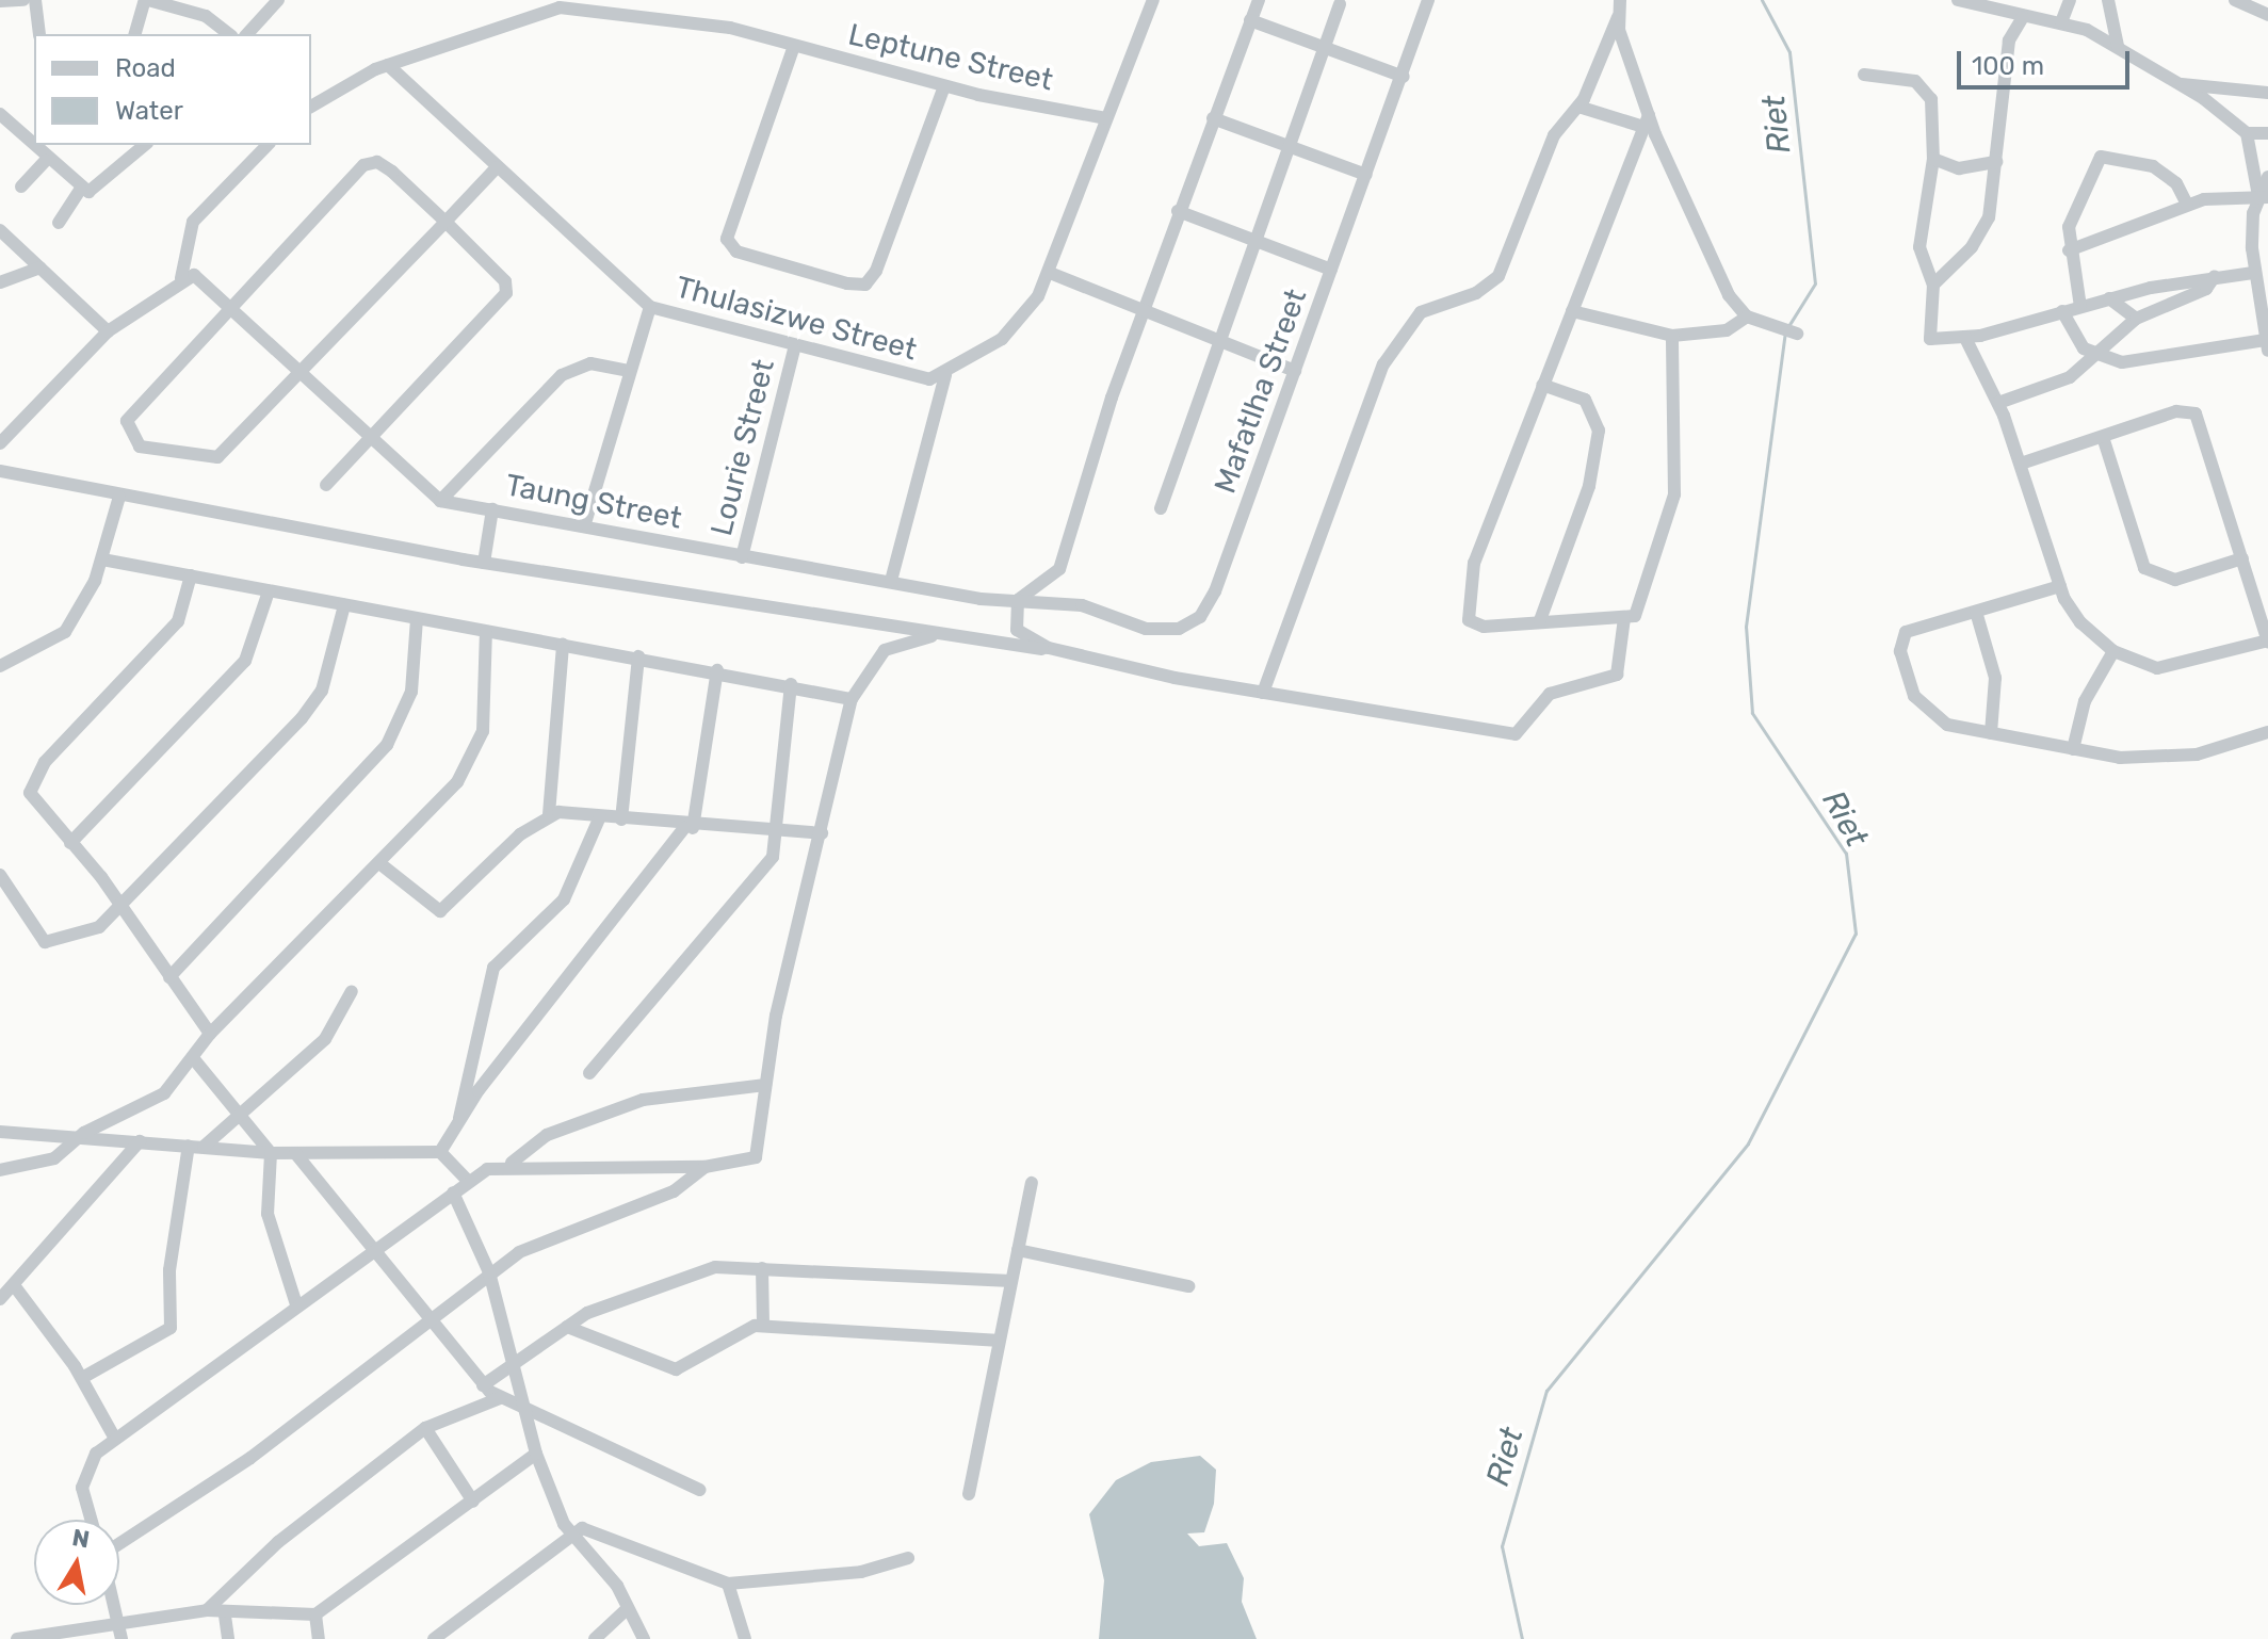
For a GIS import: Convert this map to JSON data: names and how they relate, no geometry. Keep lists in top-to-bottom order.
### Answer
{
  "streets": {
    "street": [
      "Leptune Street",
      "Thulasizwe Street",
      "Mafatlha Street",
      "Lourie Street",
      "Taung Street"
    ]
  },
  "crossings": [
    ["Leptune Street", "Thulasizwe Street"],
    ["Thulasizwe Street", "Lourie Street"],
    ["Mafatlha Street", "Taung Street"],
    ["Lourie Street", "Taung Street"]
  ],
  "water": ["Riet"],
  "legend": ["Road", "Water"],
  "scale_bar": "100 m",
  "north": "top"
}
